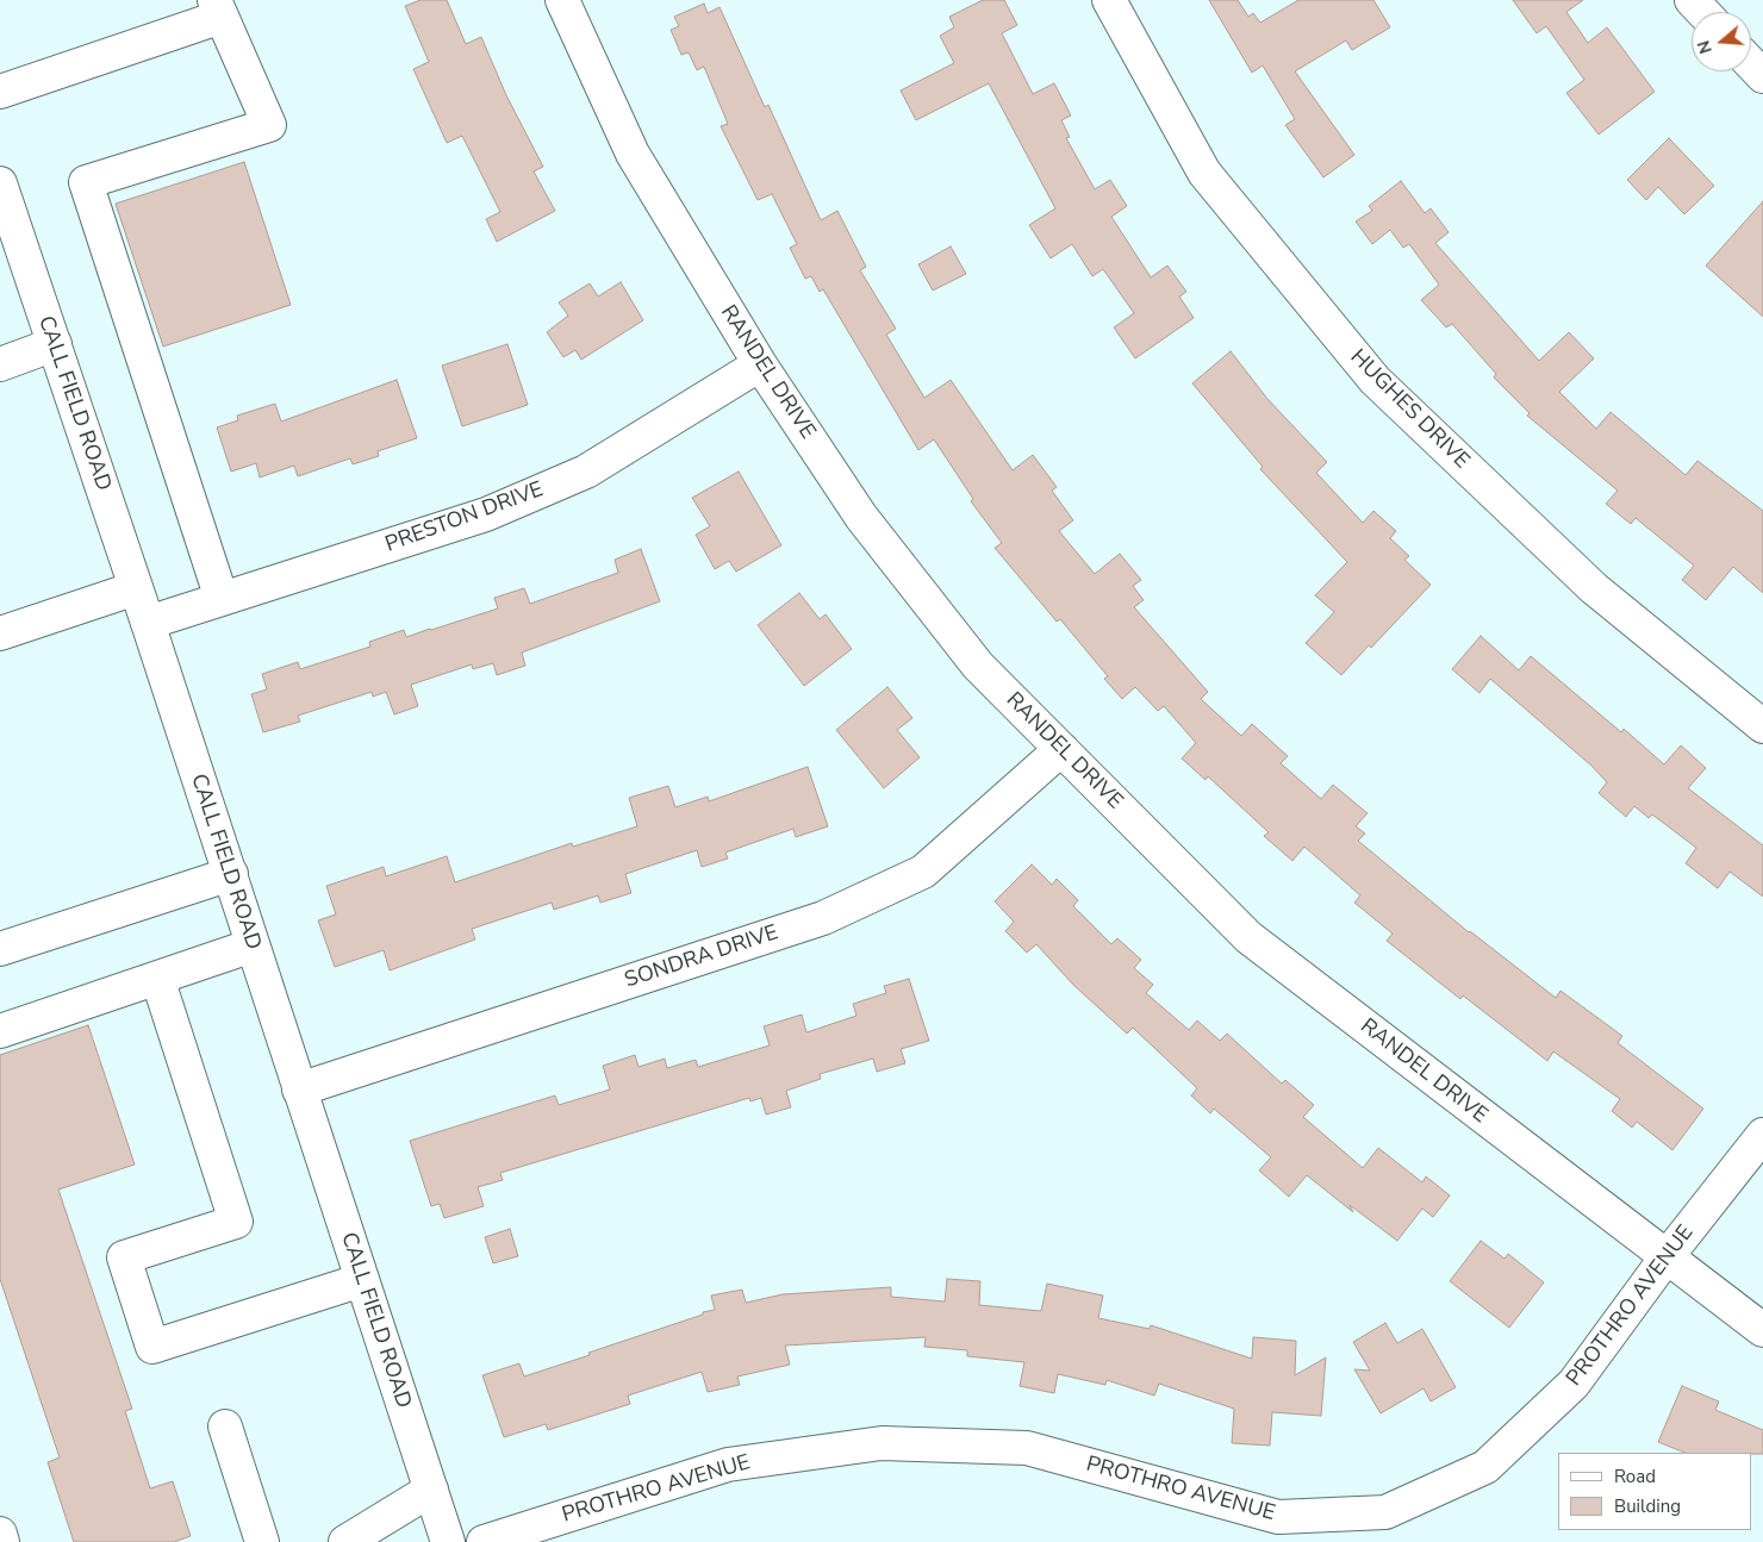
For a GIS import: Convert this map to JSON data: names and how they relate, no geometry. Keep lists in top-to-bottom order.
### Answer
{
  "streets": {
    "street": [
      "RANDEL DRIVE",
      "CALL FIELD ROAD",
      "HUGHES DRIVE",
      "PRESTON DRIVE",
      "SONDRA DRIVE",
      "PROTHRO AVENUE"
    ]
  },
  "crossings": [
    ["RANDEL DRIVE", "PRESTON DRIVE"],
    ["RANDEL DRIVE", "SONDRA DRIVE"],
    ["RANDEL DRIVE", "PROTHRO AVENUE"],
    ["CALL FIELD ROAD", "PRESTON DRIVE"],
    ["CALL FIELD ROAD", "SONDRA DRIVE"]
  ],
  "legend": ["Road", "Building"],
  "north": "left"
}
